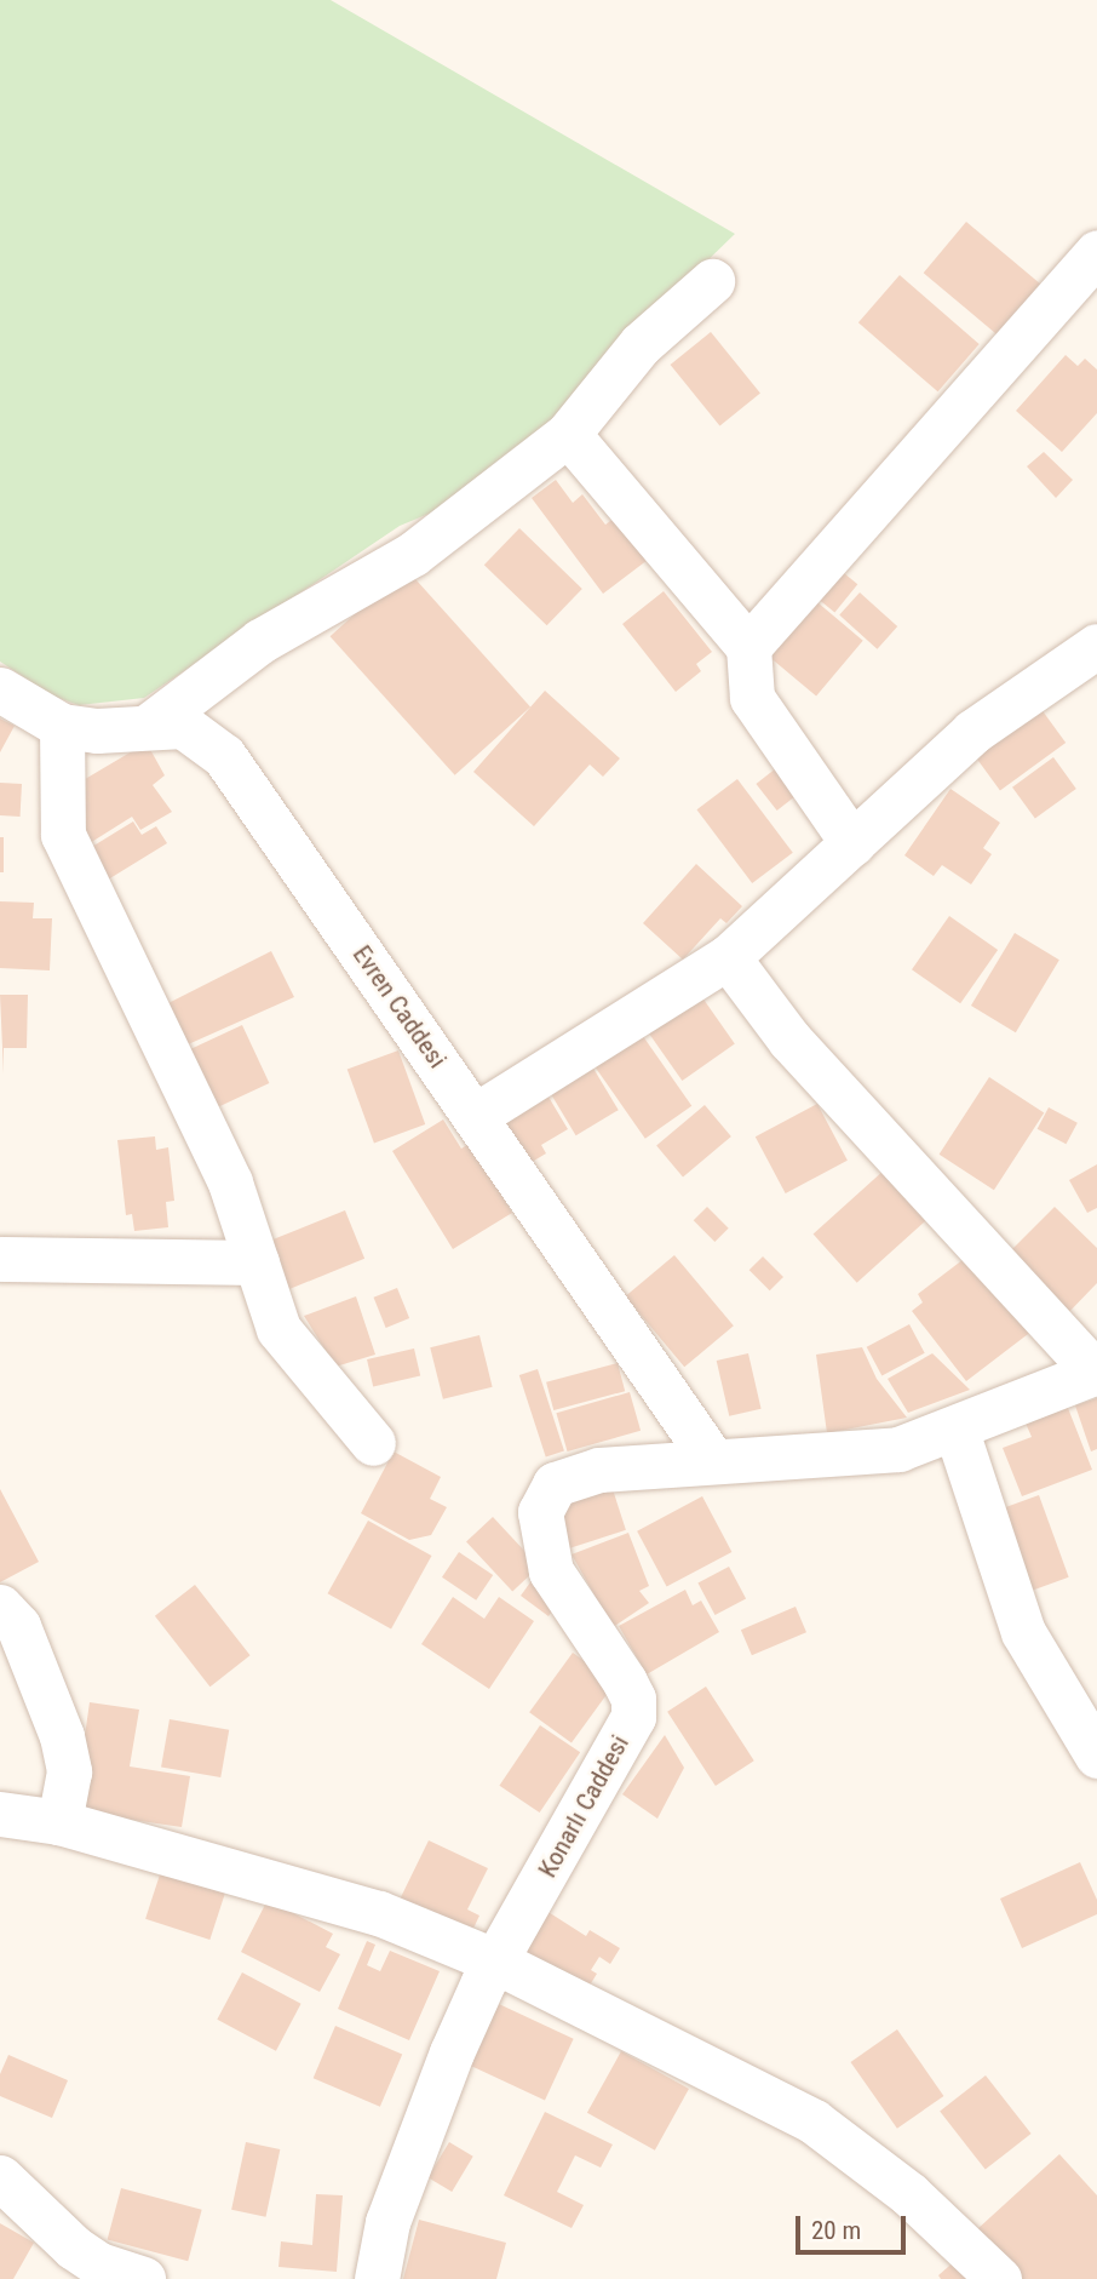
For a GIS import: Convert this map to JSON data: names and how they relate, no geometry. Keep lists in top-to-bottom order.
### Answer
{
  "streets": {
    "street": ["Evren Caddesi", "Konarlı Caddesi"]
  },
  "crossings": [
    ["Evren Caddesi", "Konarlı Caddesi"]
  ],
  "scale_bar": "20 m"
}
